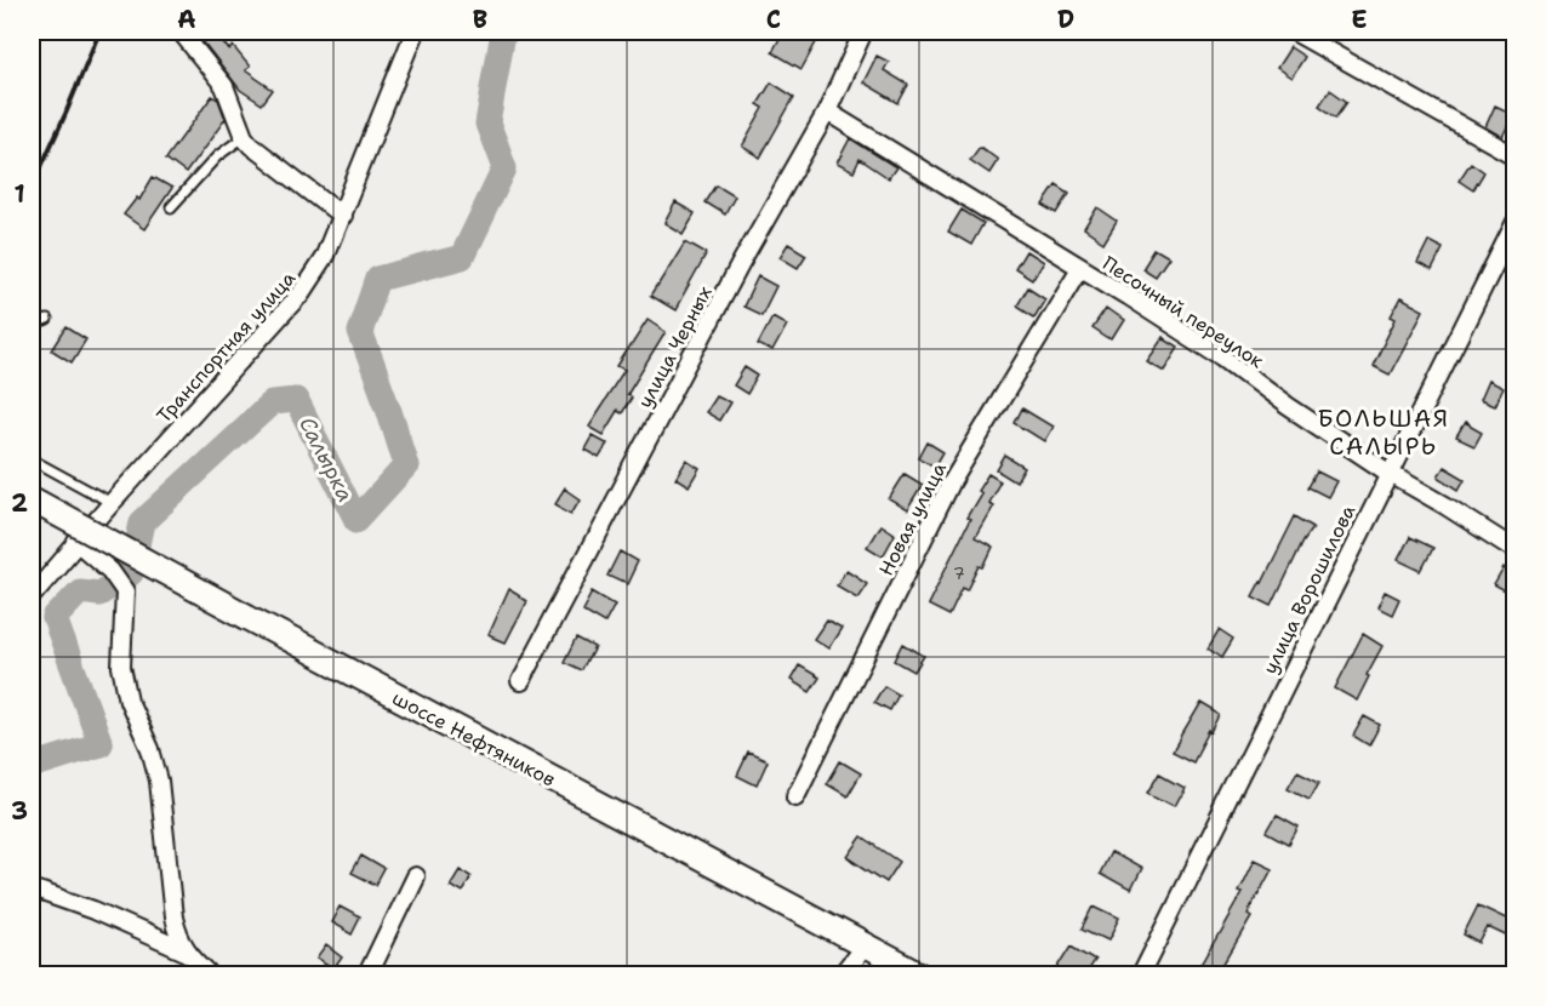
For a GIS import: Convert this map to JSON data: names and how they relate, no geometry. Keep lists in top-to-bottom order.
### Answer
{
  "streets": {
    "main road": ["шоссе Нефтяников"],
    "street": [
      "Песочный переулок",
      "Транспортная улица",
      "улица Черных",
      "Новая улица",
      "улица Ворошилова"
    ]
  },
  "crossings": [
    ["Песочный переулок", "улица Черных"],
    ["Песочный переулок", "Новая улица"],
    ["Песочный переулок", "улица Ворошилова"]
  ],
  "districts": ["БОЛЬШАЯ САЛЫРЬ"],
  "water": ["Салырка"],
  "house_numbers": ["7"],
  "grid": {
    "columns": [
      "A",
      "B",
      "C",
      "D",
      "E"
    ],
    "rows": ["1", "2", "3"]
  }
}
